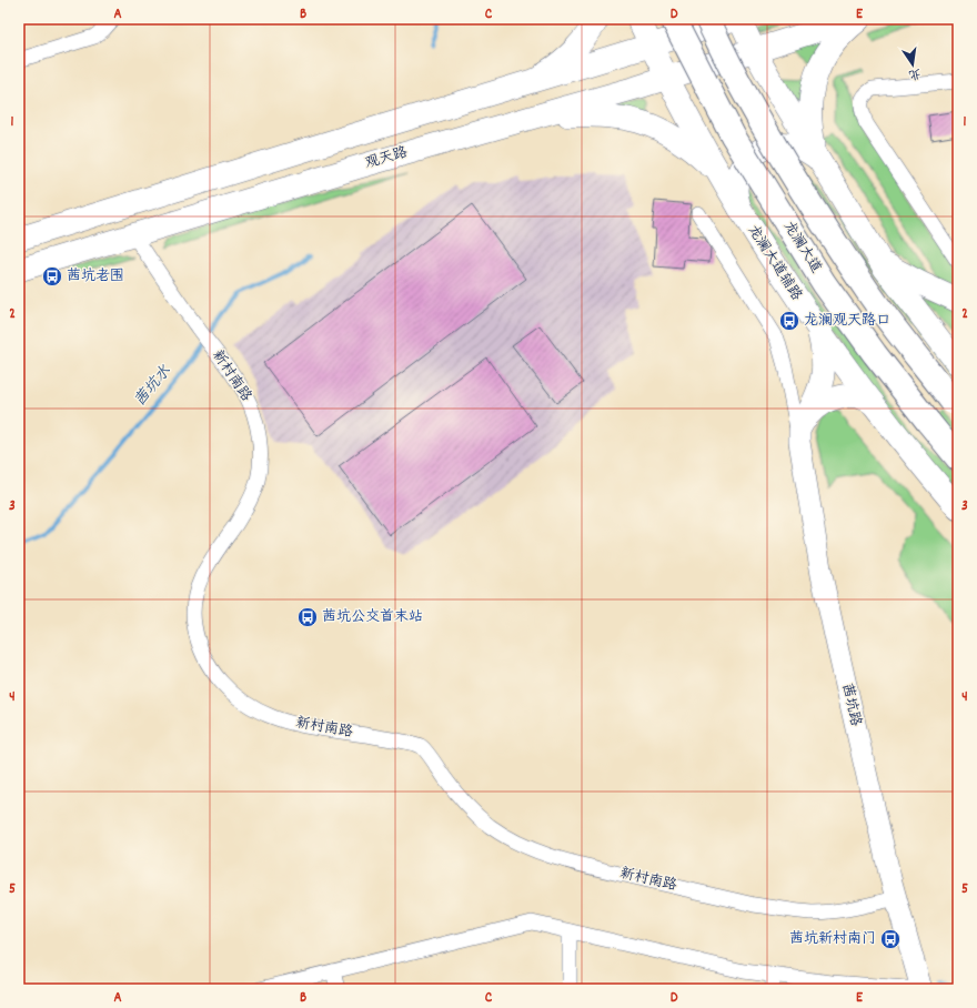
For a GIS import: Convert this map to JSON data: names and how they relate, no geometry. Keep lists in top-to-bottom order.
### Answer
{
  "streets": {
    "highway": ["龙澜大道"],
    "main road": ["观天路", "龙澜大道辅路"],
    "street": ["新村南路", "茜坑路"]
  },
  "crossings": [
    ["观天路", "龙澜大道辅路"],
    ["观天路", "新村南路"],
    ["新村南路", "茜坑路"]
  ],
  "water": ["茜坑水"],
  "places": {
    "bus stop": [
      "茜坑老围",
      "龙澜观天路口",
      "茜坑公交首末站",
      "茜坑新村南门"
    ]
  },
  "north": "bottom",
  "grid": {
    "columns": [
      "A",
      "B",
      "C",
      "D",
      "E"
    ],
    "rows": [
      "1",
      "2",
      "3",
      "4",
      "5"
    ]
  }
}
